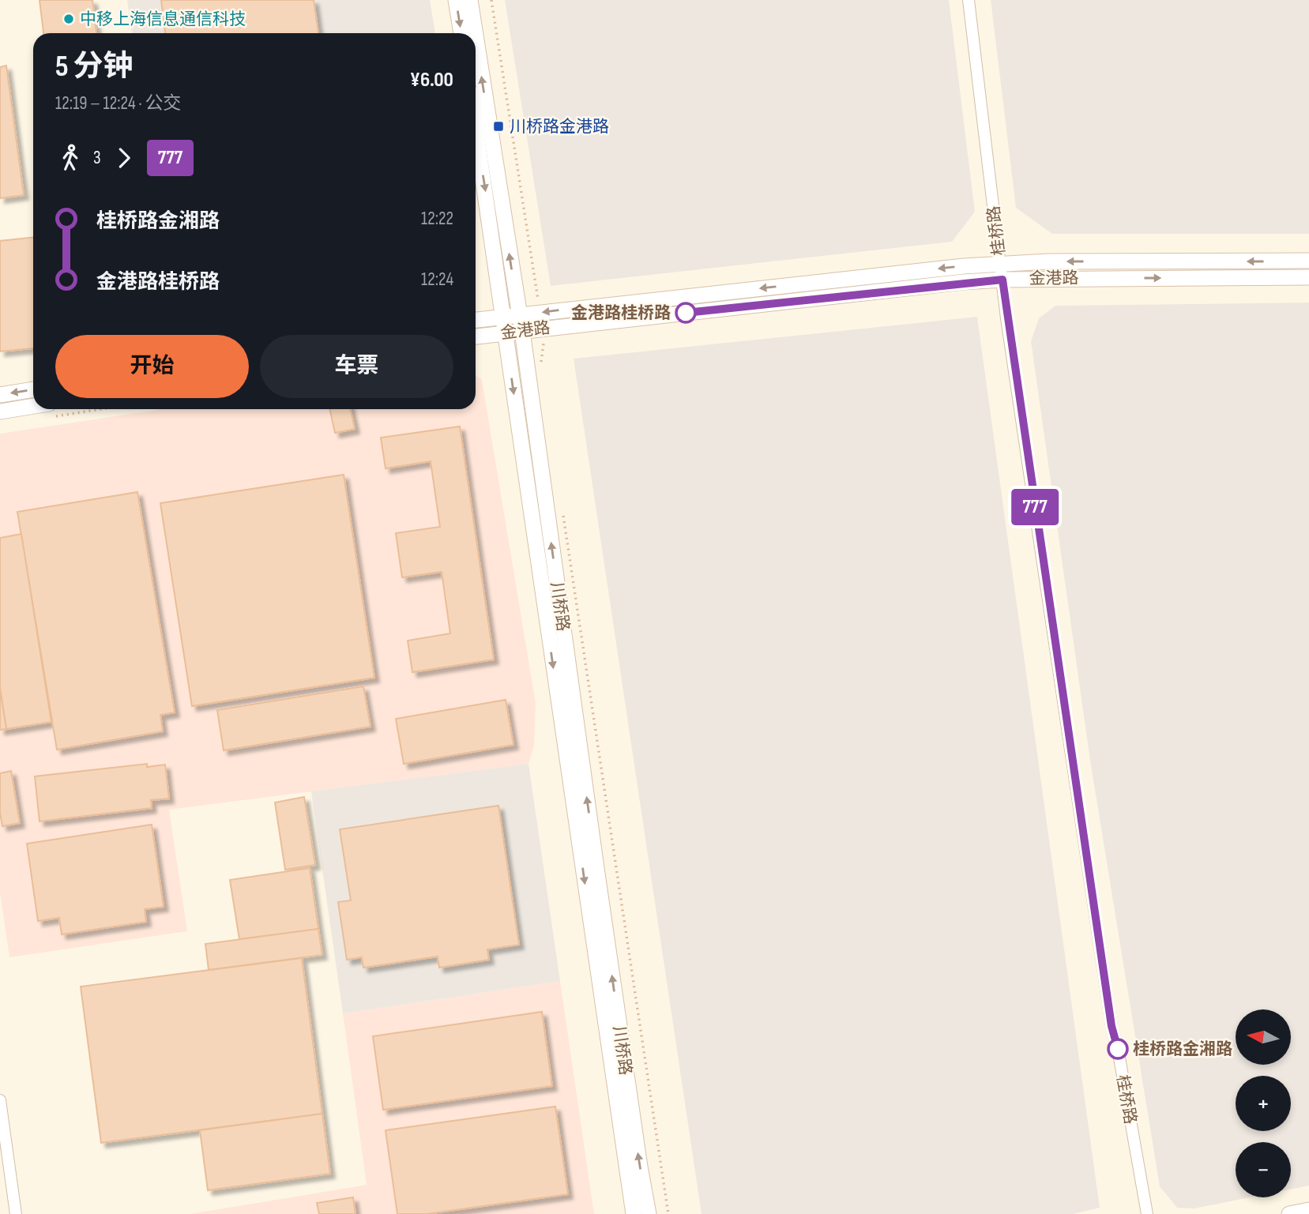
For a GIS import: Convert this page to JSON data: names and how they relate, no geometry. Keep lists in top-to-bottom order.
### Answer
{
  "streets": {
    "street": ["桂桥路", "金港路", "川桥路"]
  },
  "crossings": [
    ["桂桥路", "金港路"],
    ["金港路", "川桥路"]
  ],
  "places": {
    "other": ["中移上海信息通信科技", "金港路桂桥路", "桂桥路金湘路"],
    "transit": ["川桥路金港路"]
  },
  "lines": ["bus line 777"],
  "north": "left",
  "page": {
    "on_map": "777",
    "heading": ["5 分钟", "12:19 – 12:24 · 公交", "¥6.00"],
    "legs": ["3", "777"],
    "list": [
      {
        "name": "桂桥路金湘路",
        "value": "12:22"
      },
      {
        "name": "金港路桂桥路",
        "value": "12:24"
      }
    ],
    "buttons": ["开始", "车票"],
    "map_buttons": ["+", "−"]
  }
}
